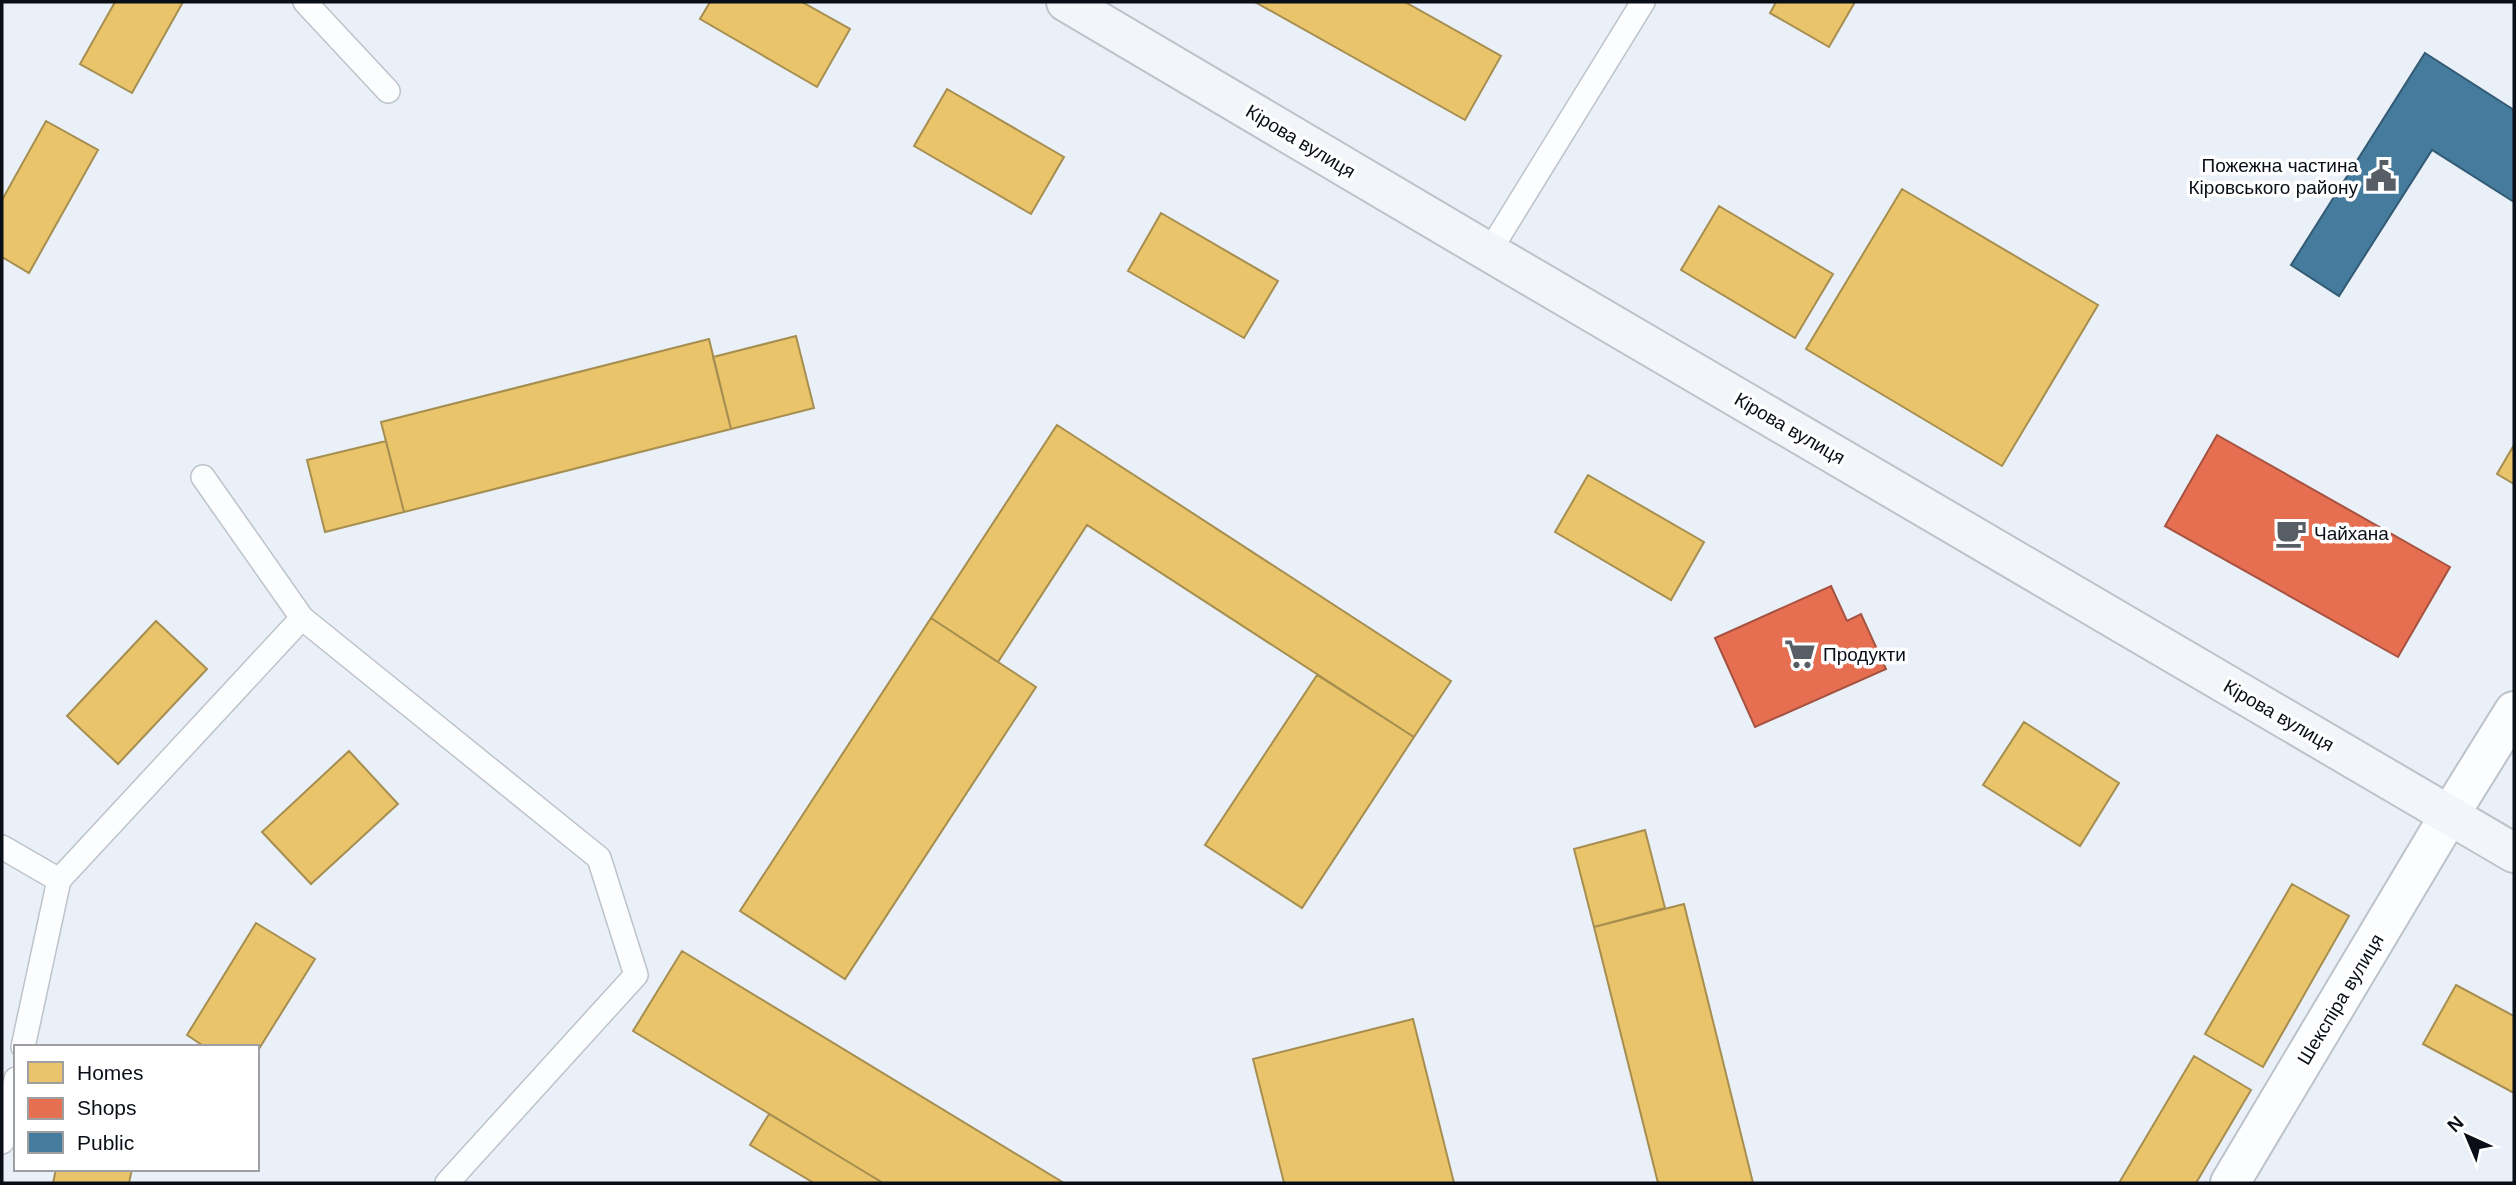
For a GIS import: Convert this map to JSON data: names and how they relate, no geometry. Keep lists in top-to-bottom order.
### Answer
{
  "streets": {
    "street": ["Кірова вулиця", "Шекспіра вулиця"]
  },
  "crossings": [
    ["Кірова вулиця", "Шекспіра вулиця"]
  ],
  "places": {
    "public building": ["Пожежна частина Кіровського району"],
    "cafe": ["Чайхана"],
    "supermarket": ["Продукти"]
  },
  "legend": ["Homes", "Shops", "Public"],
  "north": "top left"
}
